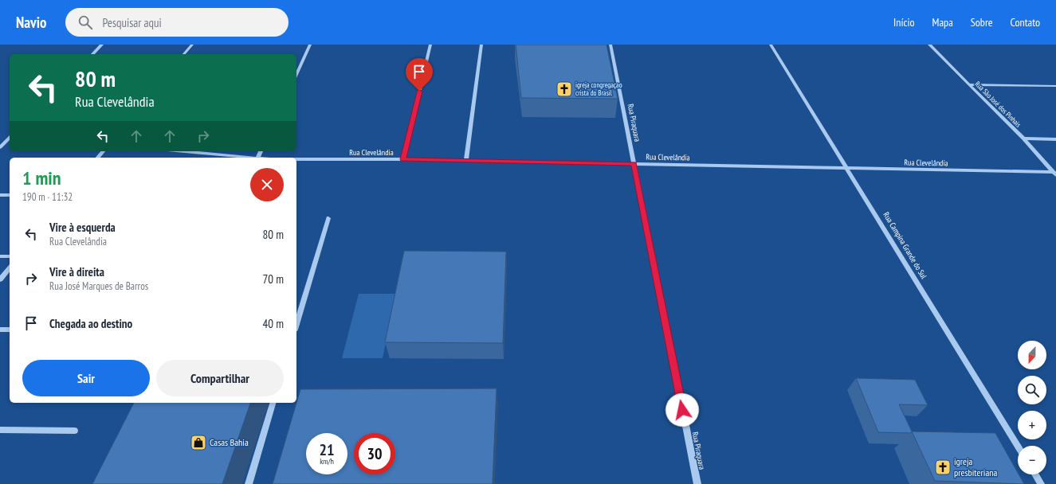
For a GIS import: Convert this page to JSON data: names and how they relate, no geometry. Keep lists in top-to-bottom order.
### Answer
{
  "streets": {
    "street": [
      "Rua São José dos Pinhais",
      "Rua Piraquara",
      "Rua Clevelândia",
      "Rua Campina Grande do Sul"
    ]
  },
  "crossings": [
    ["Rua São José dos Pinhais", "Rua Clevelândia"],
    ["Rua Piraquara", "Rua Clevelândia"],
    ["Rua Clevelândia", "Rua Campina Grande do Sul"]
  ],
  "places": {
    "church": ["igreja congregaçao crista do Brasil", "igreja presbiteriana"],
    "shop": ["Casas Bahia"]
  },
  "north": "bottom",
  "page": {
    "header": "Navio",
    "search": "Pesquisar aqui",
    "nav": [
      "Início",
      "Mapa",
      "Sobre",
      "Contato"
    ],
    "turn": ["80 m", "Rua Clevelândia"],
    "heading": ["1 min", "190 m · 11:32"],
    "list": [
      {
        "name": "Vire à esquerda",
        "note": "Rua Clevelândia",
        "value": "80 m"
      },
      {
        "name": "Vire à direita",
        "note": "Rua José Marques de Barros",
        "value": "70 m"
      },
      {
        "name": "Chegada ao destino",
        "value": "40 m"
      }
    ],
    "map_buttons": ["+", "−"],
    "buttons": ["Sair", "Compartilhar"],
    "speed": "21 km/h",
    "limit": "30"
  }
}
